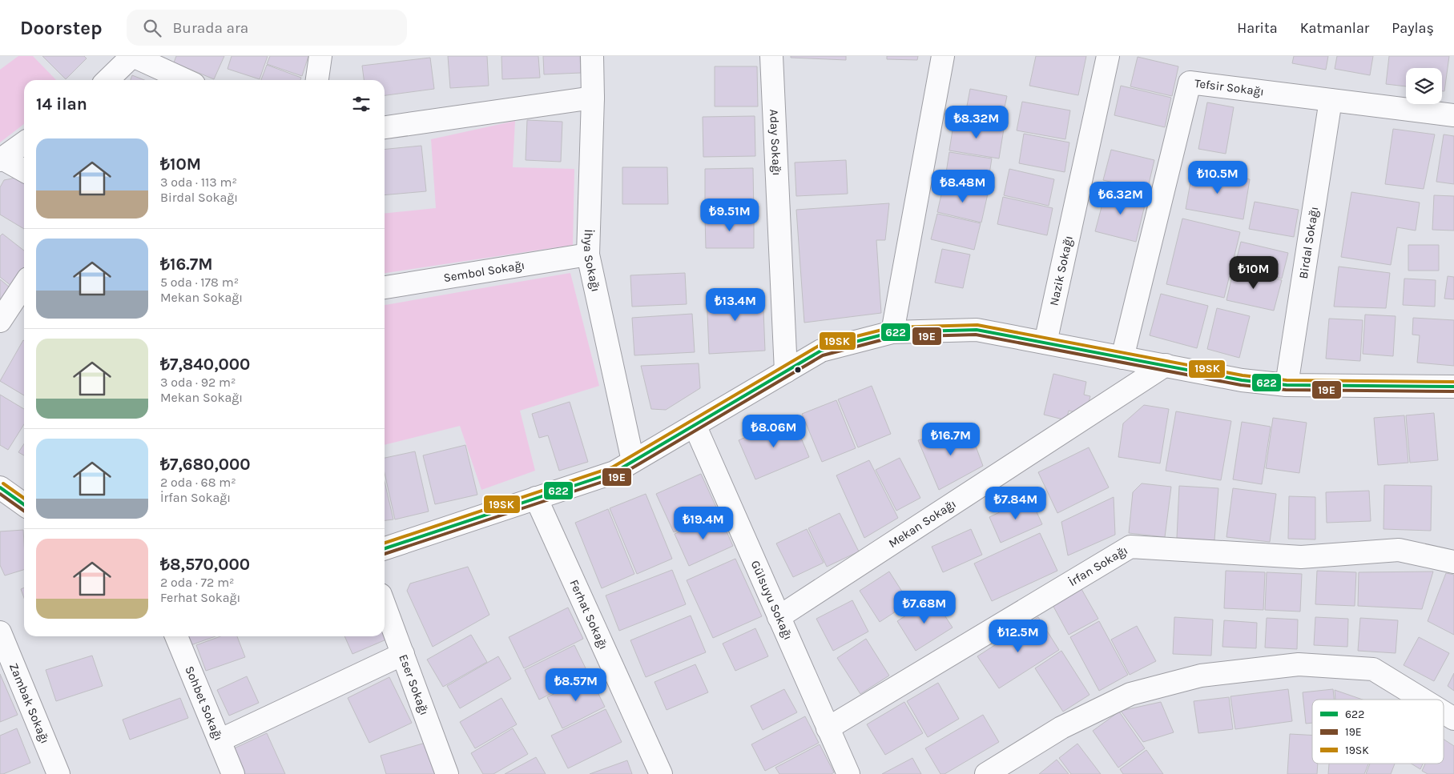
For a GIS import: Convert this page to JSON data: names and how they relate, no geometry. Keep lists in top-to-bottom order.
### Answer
{
  "streets": {
    "street": [
      "Tefsir Sokağı",
      "Aday Sokağı",
      "Birdal Sokağı",
      "İhya Sokağı",
      "Nazik Sokağı",
      "Sembol Sokağı",
      "Mekan Sokağı",
      "İrfan Sokağı",
      "Gülsuyu Sokağı",
      "Ferhat Sokağı",
      "Eser Sokağı",
      "Zambak Sokağı",
      "Sohbet Sokağı"
    ]
  },
  "crossings": [
    ["Tefsir Sokağı", "Birdal Sokağı"],
    ["İhya Sokağı", "Sembol Sokağı"],
    ["Mekan Sokağı", "Gülsuyu Sokağı"],
    ["İrfan Sokağı", "Gülsuyu Sokağı"]
  ],
  "lines": ["transit line 19SK", "transit line 622", "transit line 19E"],
  "legend": ["622", "19E", "19SK"],
  "page": {
    "header": "Doorstep",
    "search": "Burada ara",
    "nav": ["Harita", "Katmanlar", "Paylaş"],
    "heading": "14 ilan",
    "price": [
      "₺8.32M",
      "₺10.5M",
      "₺8.48M",
      "₺6.32M",
      "₺9.51M",
      "₺10M",
      "₺13.4M",
      "₺8.06M",
      "₺16.7M",
      "₺7.84M",
      "₺19.4M",
      "₺7.68M",
      "₺12.5M",
      "₺8.57M"
    ],
    "list": [
      {
        "name": "₺10M",
        "note": "3 oda · 113 m² · Birdal Sokağı"
      },
      {
        "name": "₺16.7M",
        "note": "5 oda · 178 m² · Mekan Sokağı"
      },
      {
        "name": "₺7,840,000",
        "note": "3 oda · 92 m² · Mekan Sokağı"
      },
      {
        "name": "₺7,680,000",
        "note": "2 oda · 68 m² · İrfan Sokağı"
      },
      {
        "name": "₺8,570,000",
        "note": "2 oda · 72 m² · Ferhat Sokağı"
      }
    ]
  }
}
